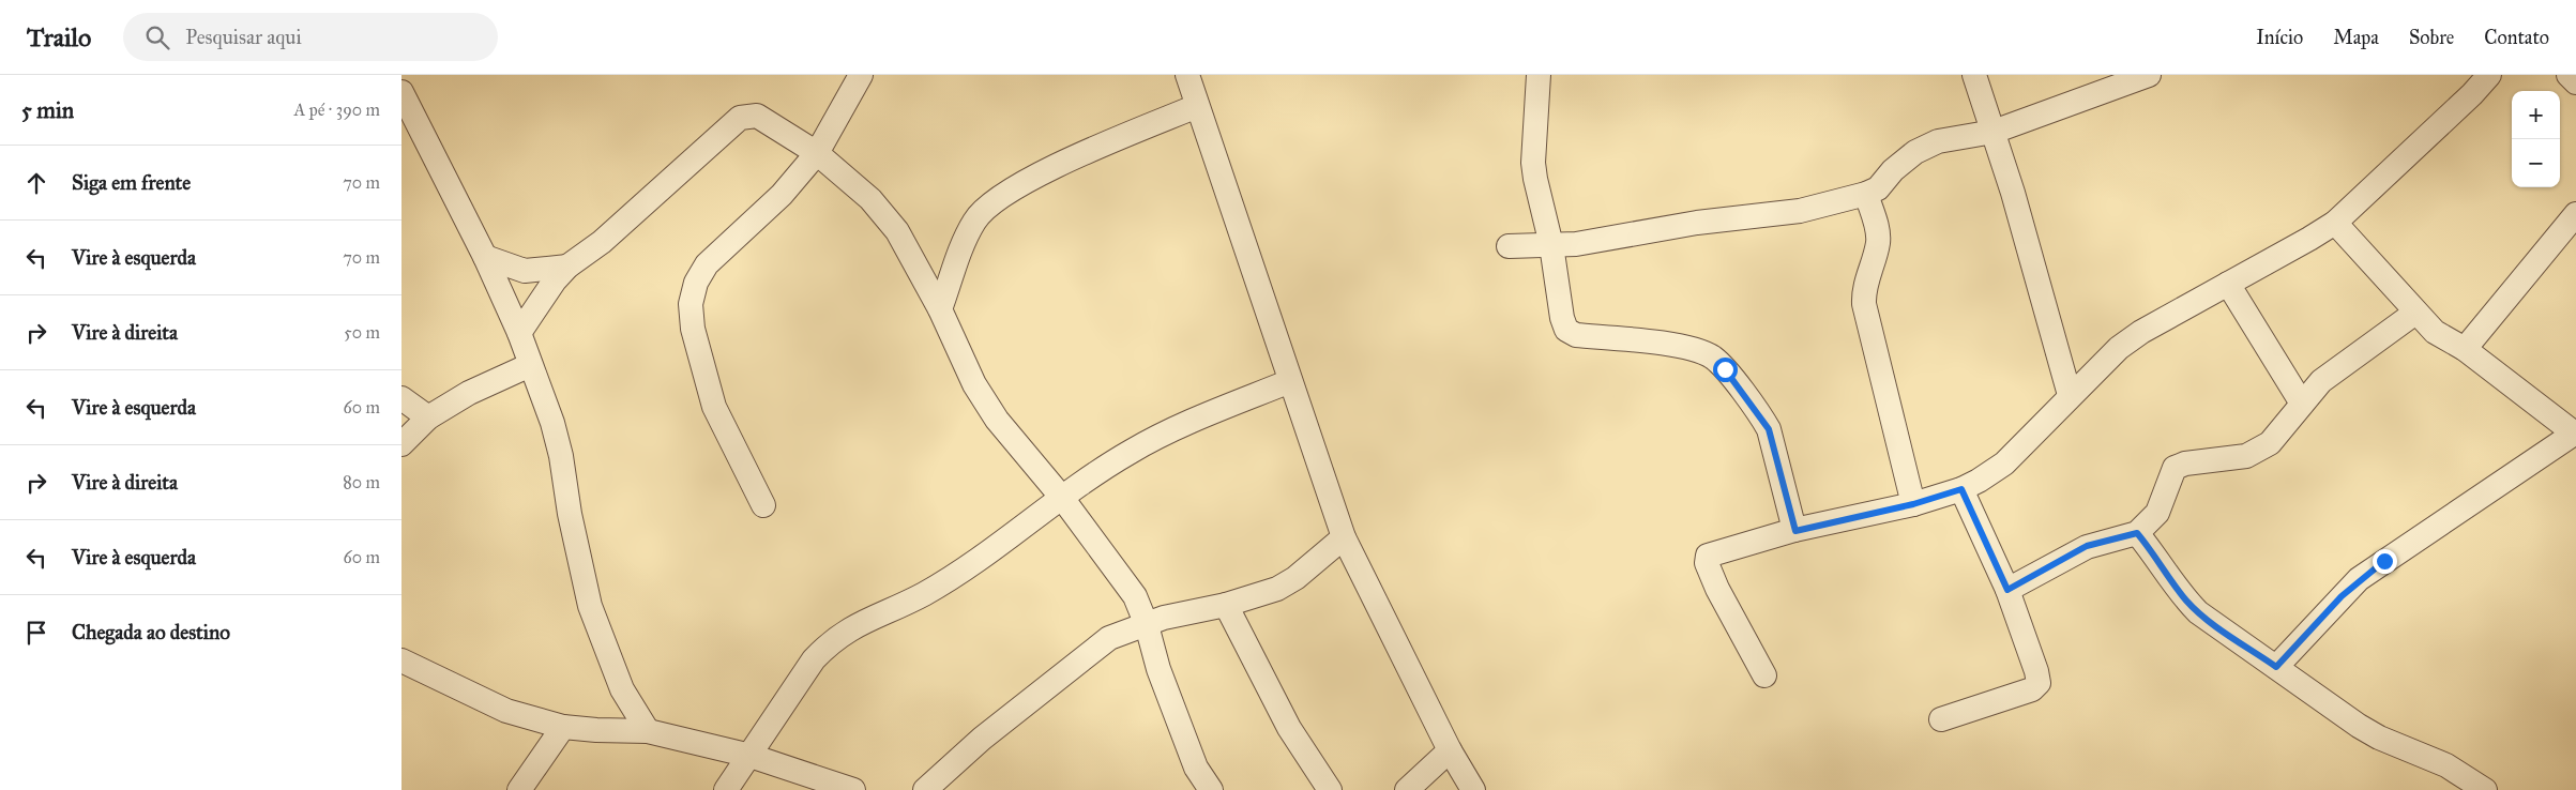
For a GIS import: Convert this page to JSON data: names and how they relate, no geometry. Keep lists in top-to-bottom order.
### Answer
{
  "page": {
    "header": "Trailo",
    "search": "Pesquisar aqui",
    "nav": [
      "Início",
      "Mapa",
      "Sobre",
      "Contato"
    ],
    "heading": ["5 min", "A pé · 390 m"],
    "map_buttons": ["+", "−"],
    "list": [
      ["Siga em frente", "70 m"],
      ["Vire à esquerda", "70 m"],
      ["Vire à direita", "50 m"],
      ["Vire à esquerda", "60 m"],
      ["Vire à direita", "80 m"],
      ["Vire à esquerda", "60 m"],
      "Chegada ao destino"
    ]
  }
}
